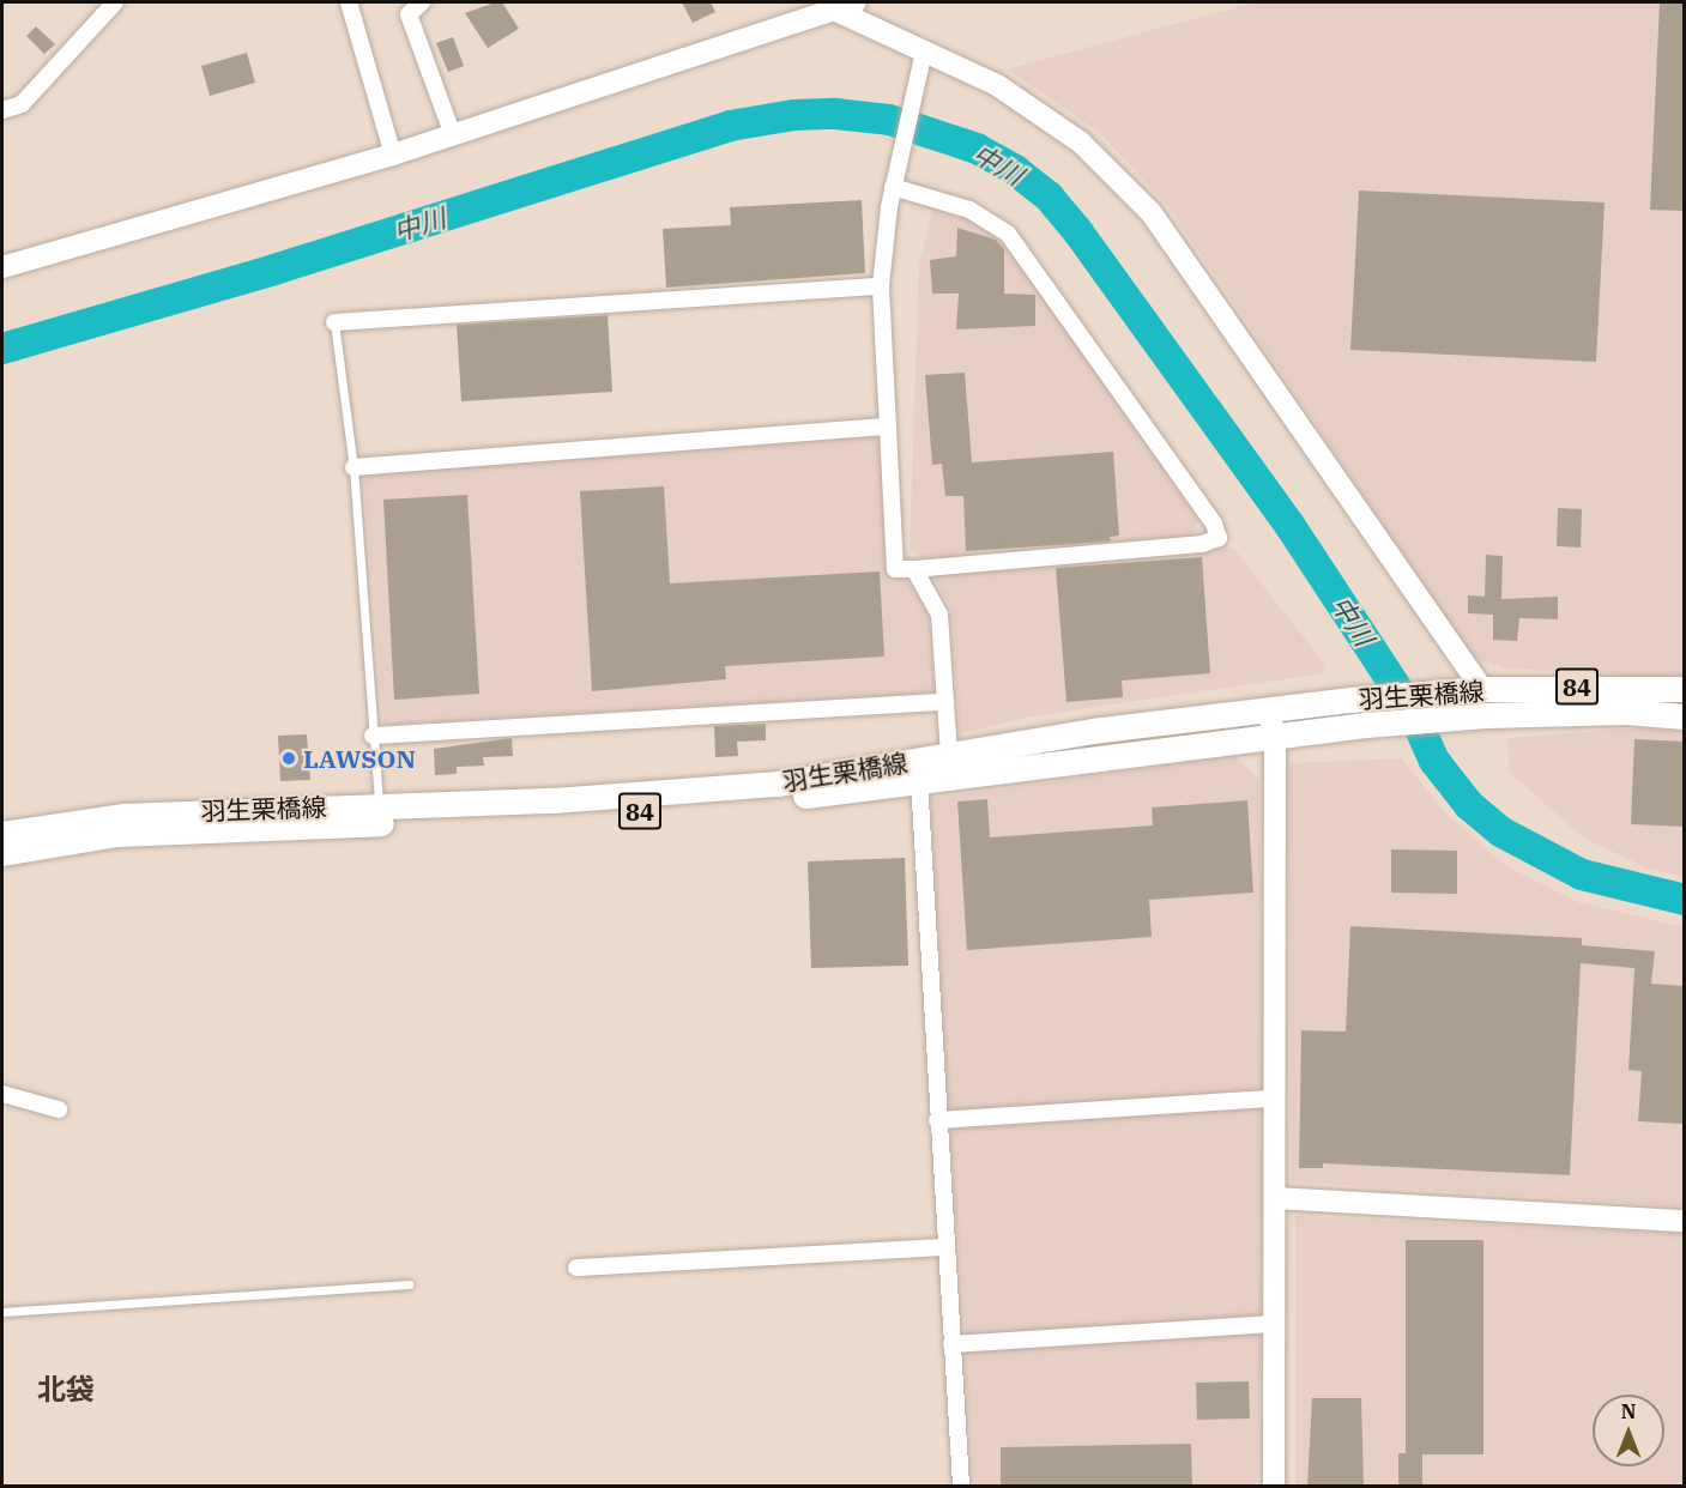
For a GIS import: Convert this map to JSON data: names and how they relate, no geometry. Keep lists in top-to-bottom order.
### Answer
{
  "streets": {
    "main road": ["84", "羽生栗橋線"]
  },
  "districts": ["北袋"],
  "water": ["中川"],
  "places": ["LAWSON"],
  "north": "top"
}
